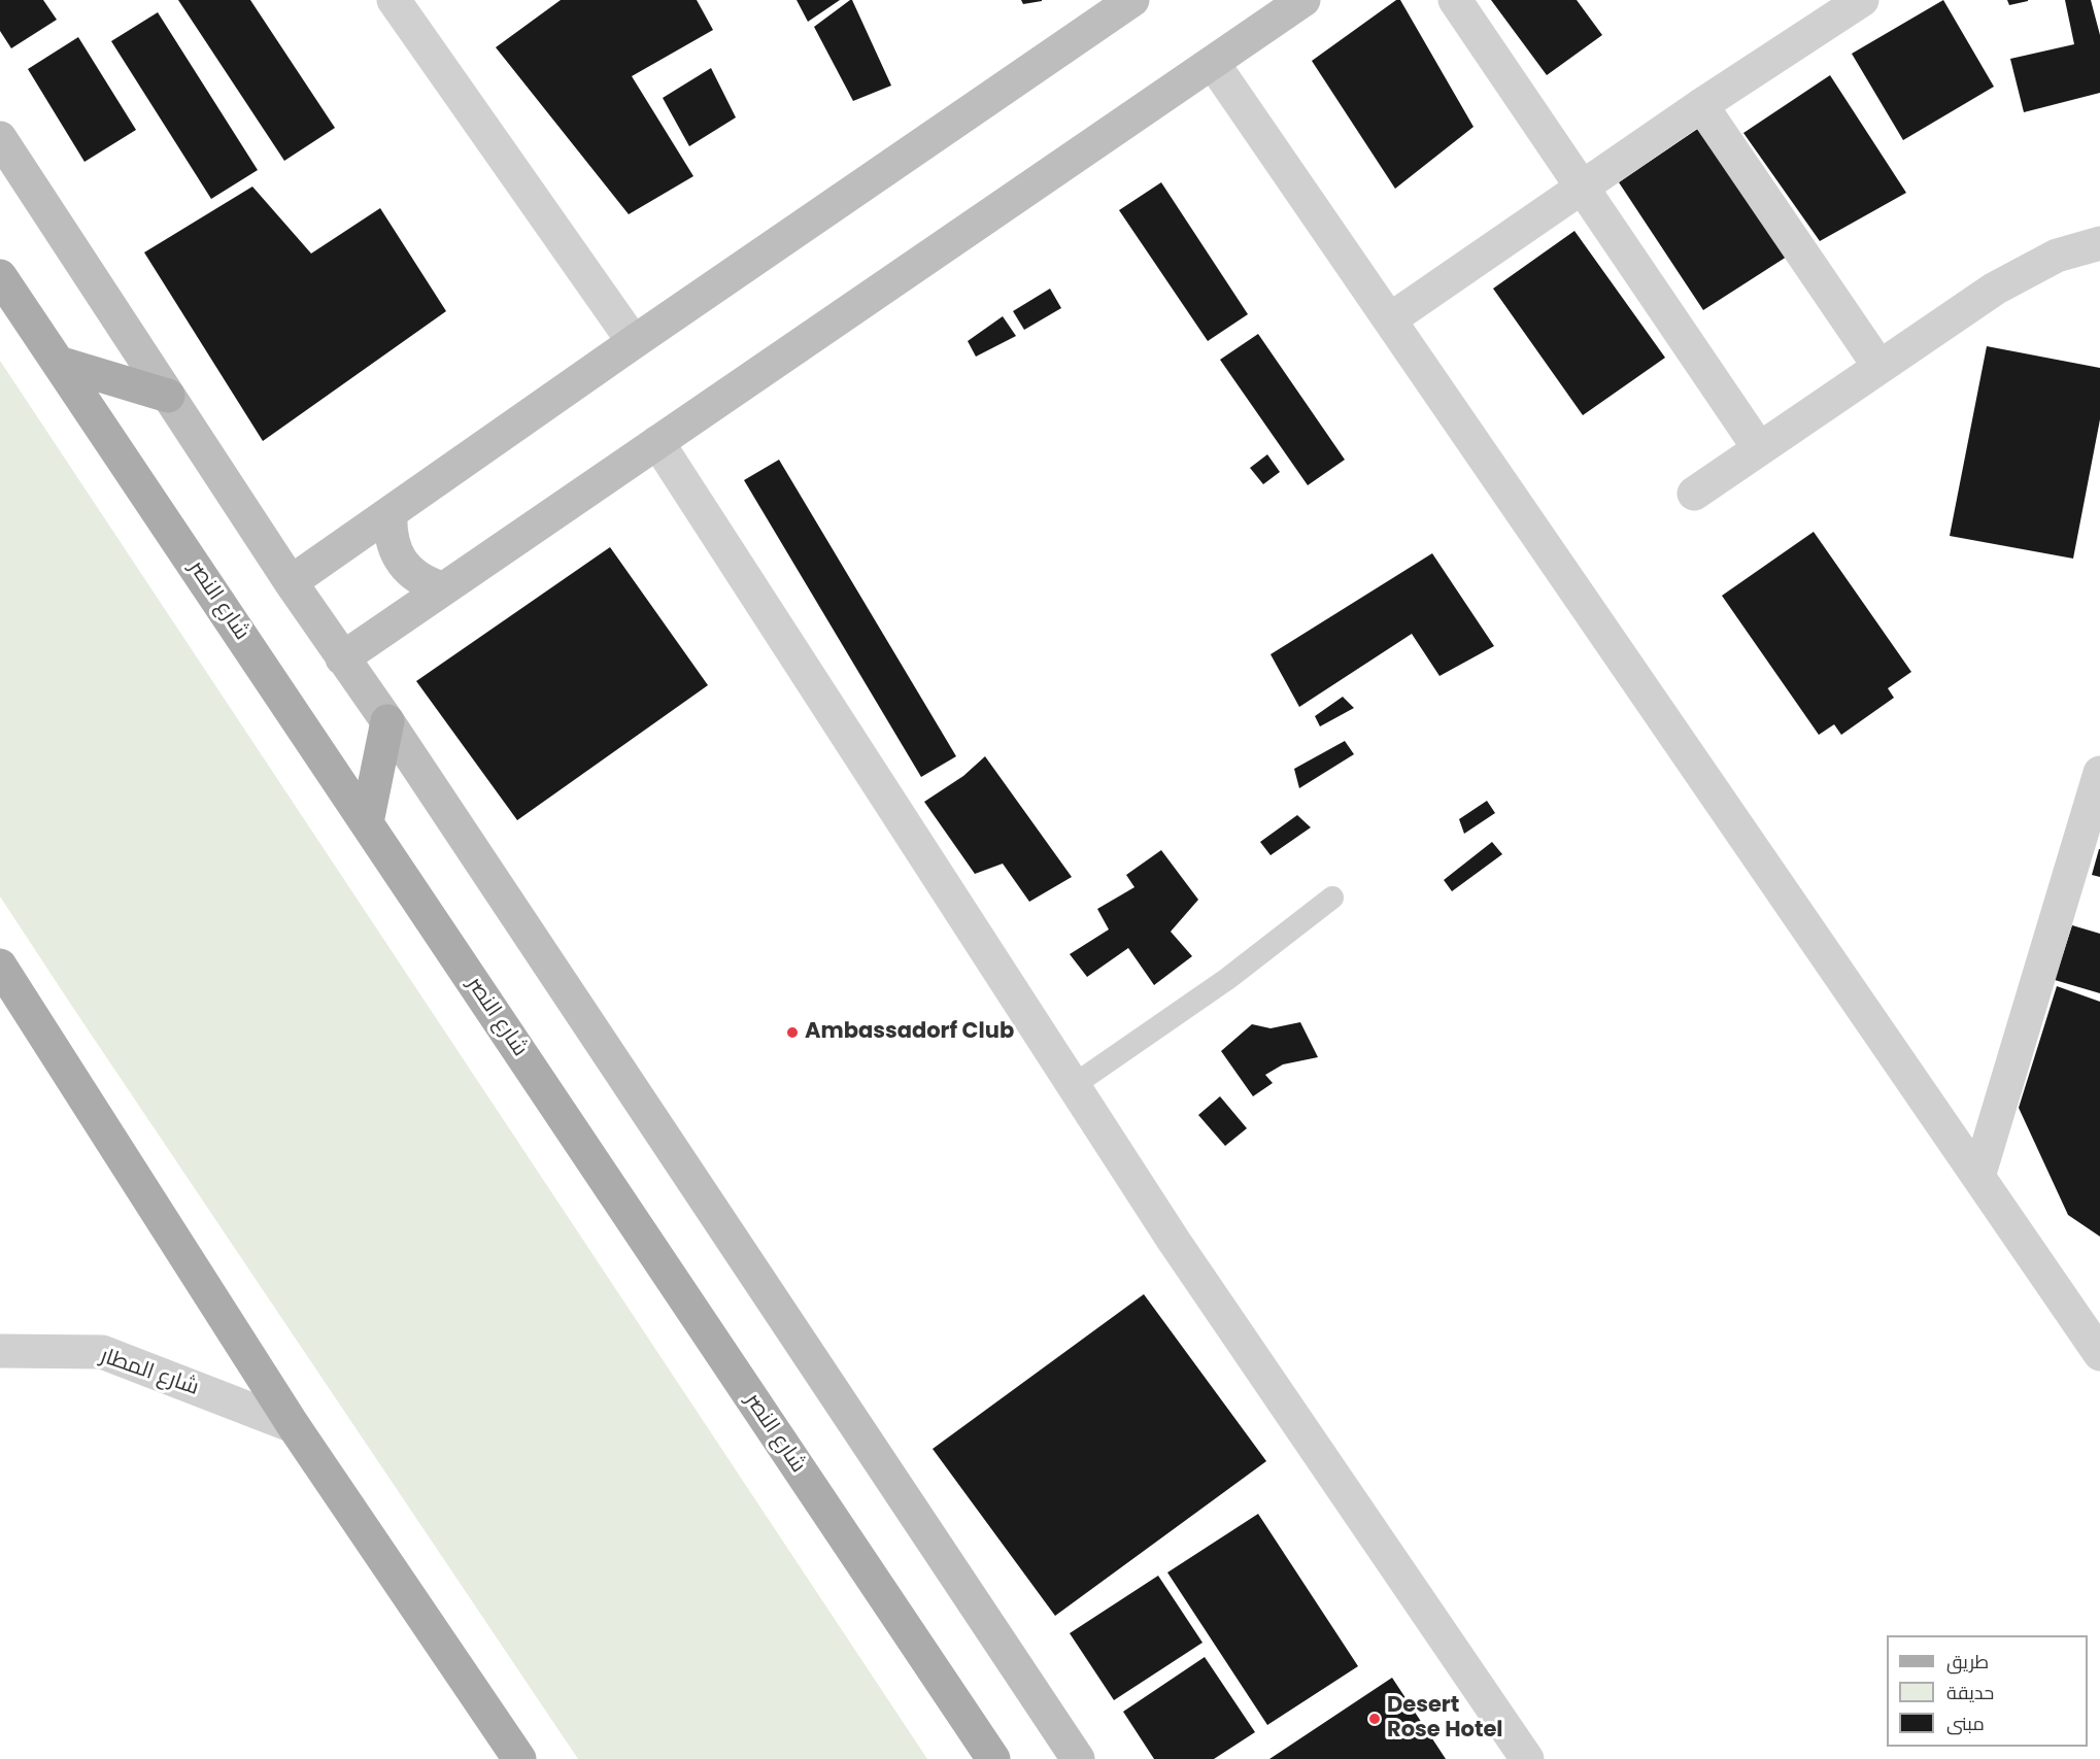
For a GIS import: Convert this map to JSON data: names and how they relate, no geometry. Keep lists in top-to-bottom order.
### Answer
{
  "streets": {
    "main road": ["شارع النصر"],
    "street": ["شارع المطار"]
  },
  "places": ["Ambassadorf Club", "Desert Rose Hotel"],
  "legend": ["طريق", "حديقة", "مبنى"]
}
